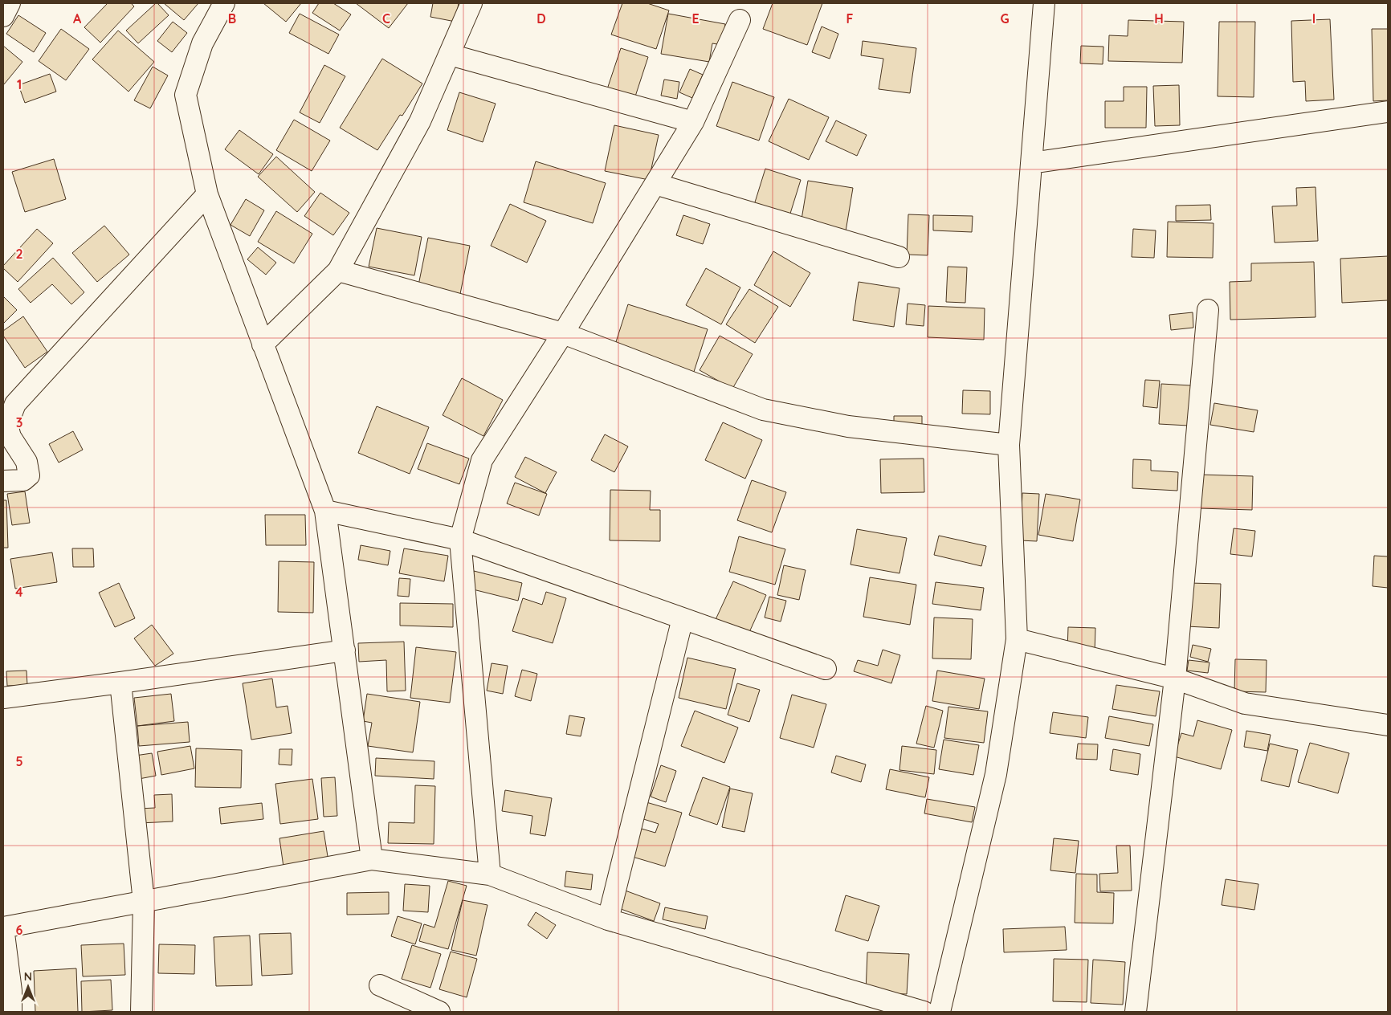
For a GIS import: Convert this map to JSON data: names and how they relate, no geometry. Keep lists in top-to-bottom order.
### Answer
{
  "north": "top",
  "grid": {
    "columns": [
      "A",
      "B",
      "C",
      "D",
      "E",
      "F",
      "G",
      "H",
      "I"
    ],
    "rows": [
      "1",
      "2",
      "3",
      "4",
      "5",
      "6"
    ]
  }
}
